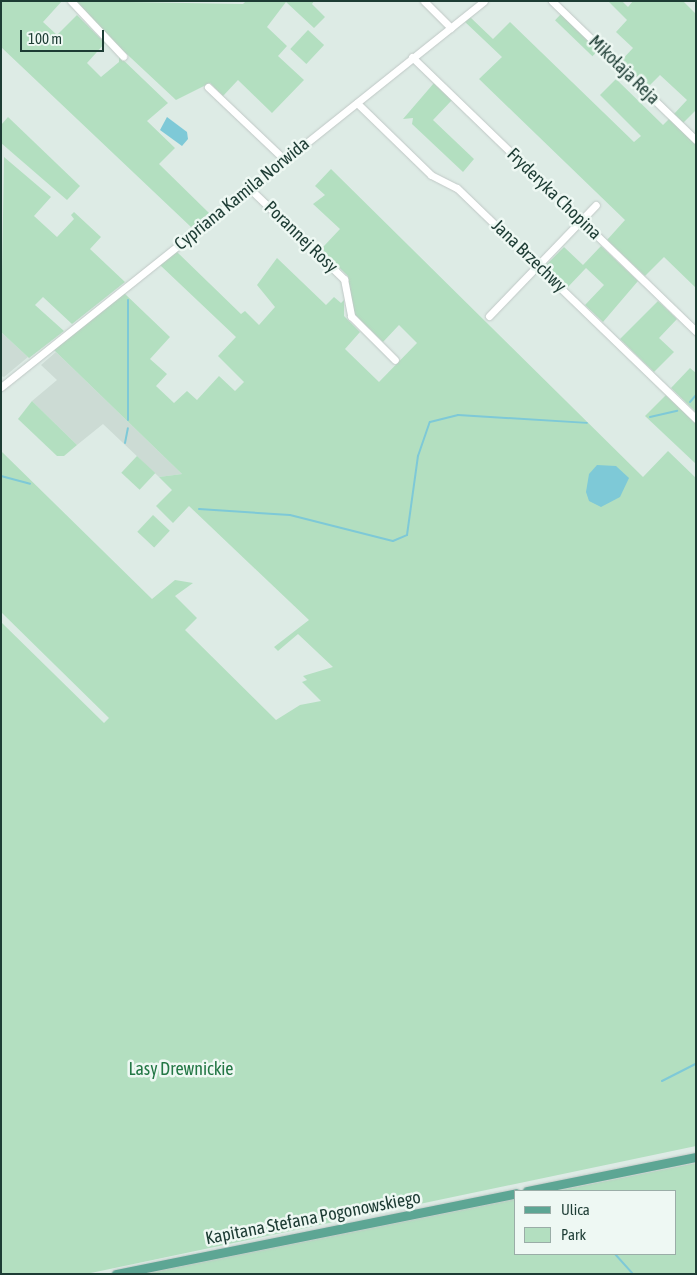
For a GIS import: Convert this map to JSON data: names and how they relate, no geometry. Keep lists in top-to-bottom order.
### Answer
{
  "streets": {
    "main road": ["Kapitana Stefana Pogonowskiego"],
    "street": [
      "Mikołaja Reja",
      "Cypriana Kamila Norwida",
      "Fryderyka Chopina",
      "Porannej Rosy",
      "Jana Brzechwy"
    ]
  },
  "crossings": [
    ["Cypriana Kamila Norwida", "Fryderyka Chopina"],
    ["Cypriana Kamila Norwida", "Porannej Rosy"],
    ["Cypriana Kamila Norwida", "Jana Brzechwy"]
  ],
  "parks": ["Lasy Drewnickie"],
  "legend": ["Ulica", "Park"],
  "scale_bar": "100 m"
}
